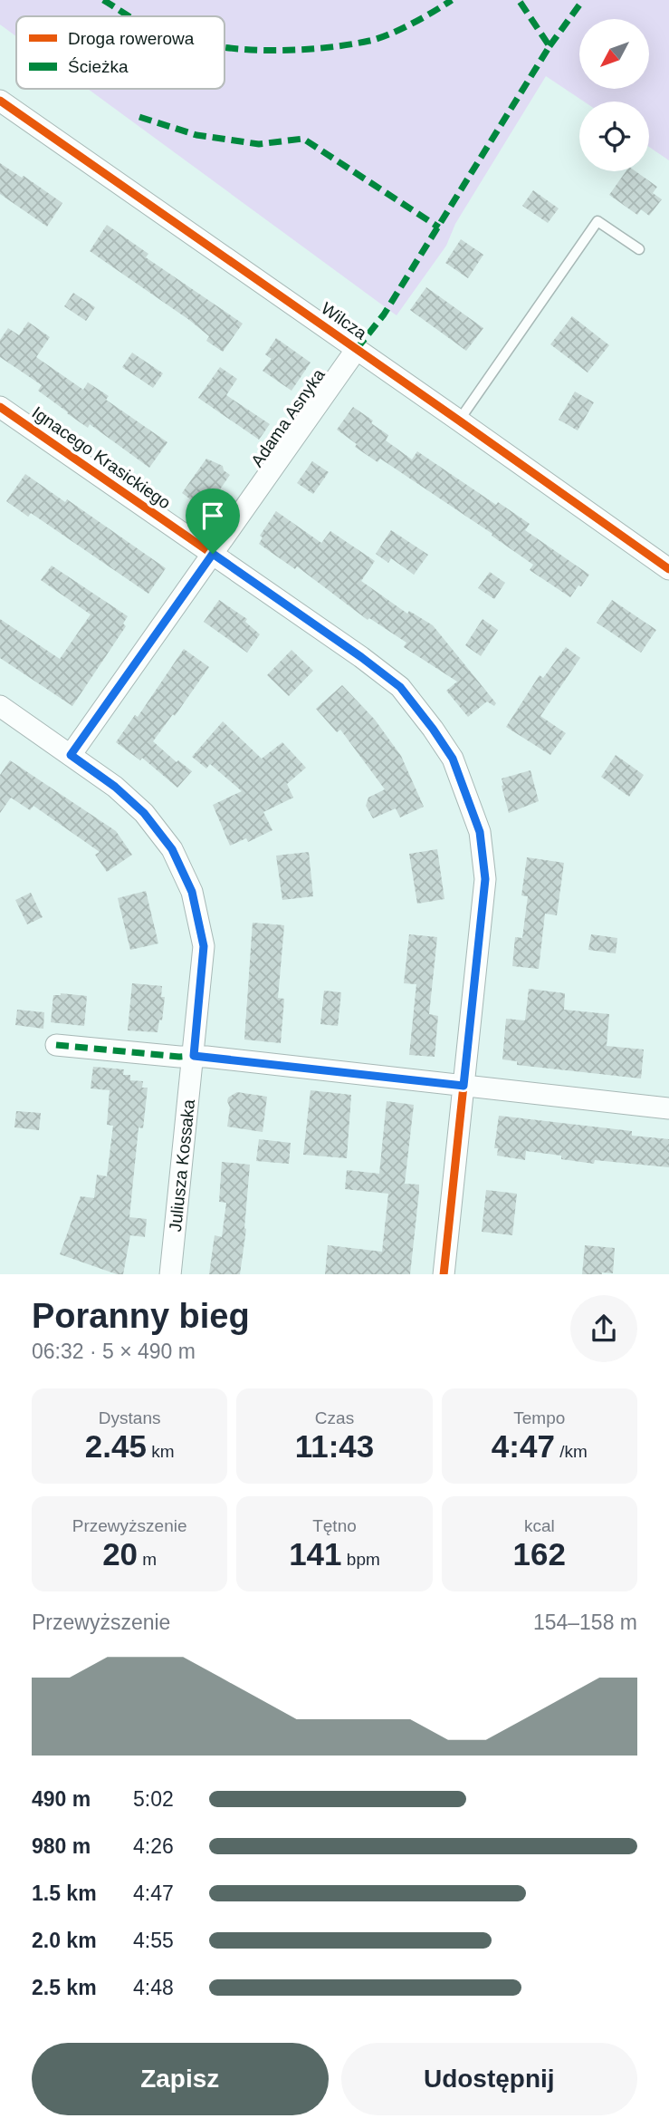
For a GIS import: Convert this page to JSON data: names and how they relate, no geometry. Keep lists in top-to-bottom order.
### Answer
{
  "streets": {
    "street": [
      "Wilcza",
      "Adama Asnyka",
      "Ignacego Krasickiego",
      "Juliusza Kossaka"
    ]
  },
  "crossings": [
    ["Wilcza", "Adama Asnyka"],
    ["Adama Asnyka", "Ignacego Krasickiego"],
    ["Adama Asnyka", "Juliusza Kossaka"]
  ],
  "legend": ["Droga rowerowa", "Ścieżka"],
  "north": "bottom left",
  "page": {
    "heading": ["Poranny bieg", "06:32 · 5 × 490 m"],
    "stats": [
      ["Dystans", "2.45 km"],
      ["Czas", "11:43"],
      ["Tempo", "4:47 /km"],
      ["Przewyższenie", "20 m"],
      ["Tętno", "141 bpm"],
      ["kcal", "162"]
    ],
    "chart": ["Przewyższenie", "154–158 m"],
    "list": [
      {
        "name": "490 m",
        "note": "5:02"
      },
      {
        "name": "980 m",
        "note": "4:26"
      },
      {
        "name": "1.5 km",
        "note": "4:47"
      },
      {
        "name": "2.0 km",
        "note": "4:55"
      },
      {
        "name": "2.5 km",
        "note": "4:48"
      }
    ],
    "buttons": ["Zapisz", "Udostępnij"]
  }
}
